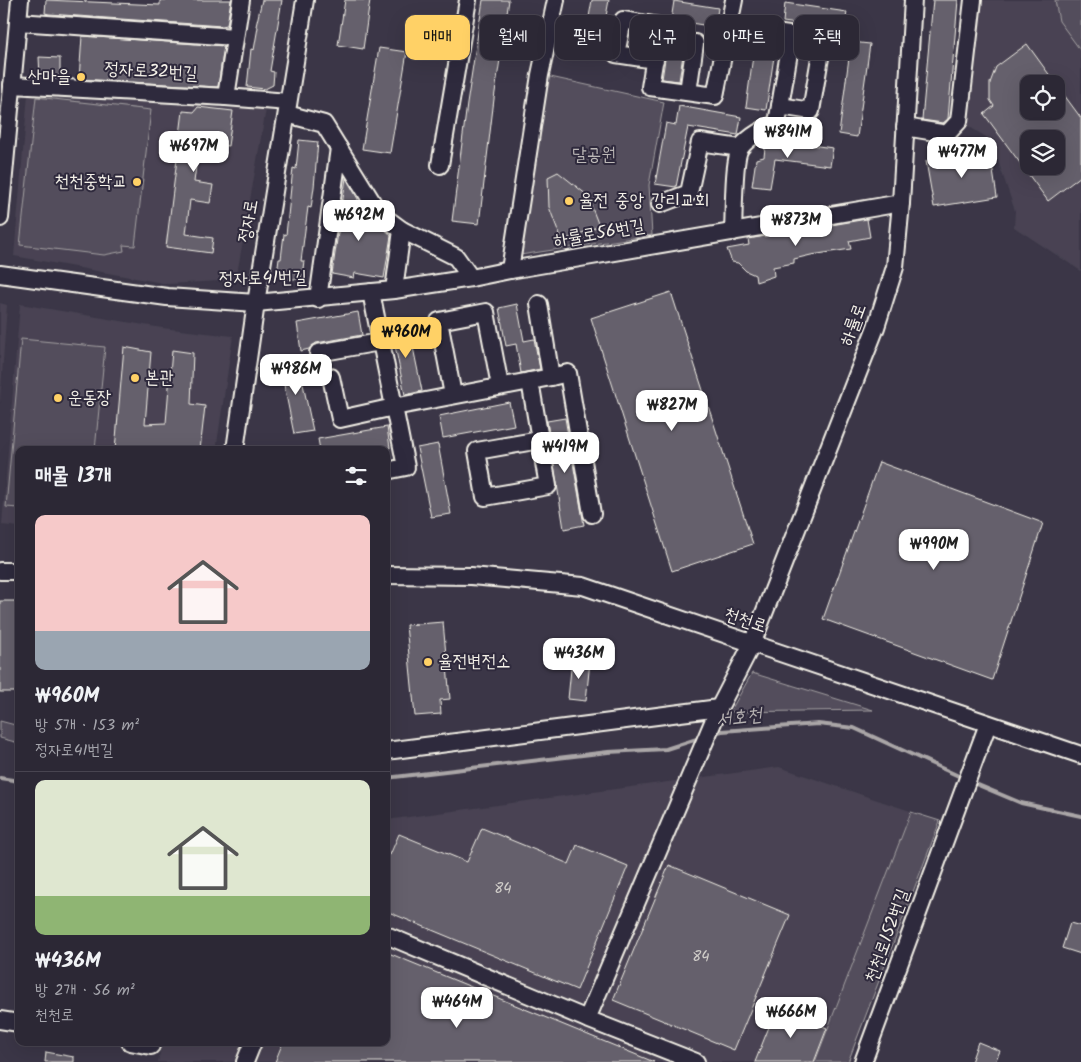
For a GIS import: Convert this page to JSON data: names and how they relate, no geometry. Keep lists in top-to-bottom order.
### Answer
{
  "streets": {
    "street": [
      "정자로32번길",
      "정자로",
      "하률로56번길",
      "정자로41번길",
      "하률로",
      "천천로",
      "천천로152번길"
    ]
  },
  "crossings": [
    ["정자로32번길", "정자로"],
    ["정자로32번길", "정자로41번길"],
    ["정자로", "정자로41번길"],
    ["하률로56번길", "정자로41번길"],
    ["하률로56번길", "하률로"],
    ["하률로", "천천로"],
    ["천천로", "천천로152번길"]
  ],
  "water": ["서호천"],
  "parks": ["달공원"],
  "places": [
    "산마을",
    "천천중학교",
    "율전 중앙 강리교회",
    "본관",
    "운동장",
    "율전변전소"
  ],
  "house_numbers": ["84", "84"],
  "page": {
    "chip": [
      "매매",
      "월세",
      "필터",
      "신규",
      "아파트",
      "주택"
    ],
    "price": [
      "₩841M",
      "₩697M",
      "₩477M",
      "₩692M",
      "₩873M",
      "₩960M",
      "₩986M",
      "₩827M",
      "₩419M",
      "₩990M",
      "₩436M",
      "₩464M",
      "₩666M"
    ],
    "heading": "매물 13개",
    "list": [
      {
        "name": "₩960M",
        "note": "방 5개 · 153 m² · 정자로41번길"
      },
      {
        "name": "₩436M",
        "note": "방 2개 · 56 m² · 천천로"
      }
    ]
  }
}
